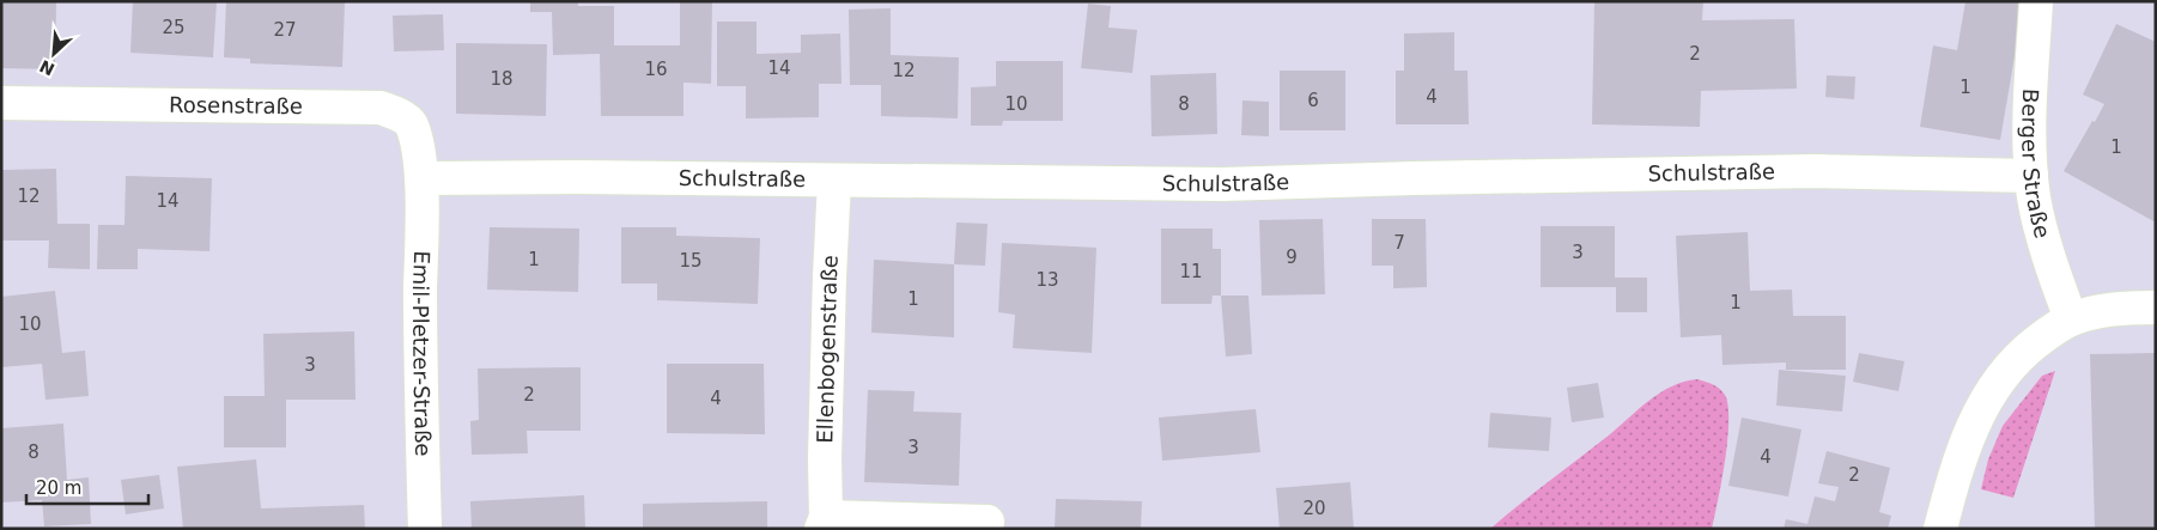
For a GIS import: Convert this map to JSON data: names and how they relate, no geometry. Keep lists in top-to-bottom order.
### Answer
{
  "streets": {
    "street": [
      "Rosenstraße",
      "Berger Straße",
      "Schulstraße",
      "Ellenbogenstraße",
      "Emil-Pletzer-Straße"
    ]
  },
  "crossings": [
    ["Rosenstraße", "Schulstraße"],
    ["Rosenstraße", "Emil-Pletzer-Straße"],
    ["Berger Straße", "Schulstraße"],
    ["Schulstraße", "Ellenbogenstraße"],
    ["Schulstraße", "Emil-Pletzer-Straße"]
  ],
  "house_numbers": [
    "25",
    "27",
    "2",
    "14",
    "16",
    "12",
    "18",
    "1",
    "4",
    "6",
    "10",
    "8",
    "1",
    "12",
    "14",
    "7",
    "3",
    "9",
    "1",
    "15",
    "11",
    "13",
    "1",
    "1",
    "10",
    "3",
    "2",
    "4",
    "3",
    "8",
    "4",
    "2",
    "20"
  ],
  "scale_bar": "20 m",
  "north": "bottom left"
}
